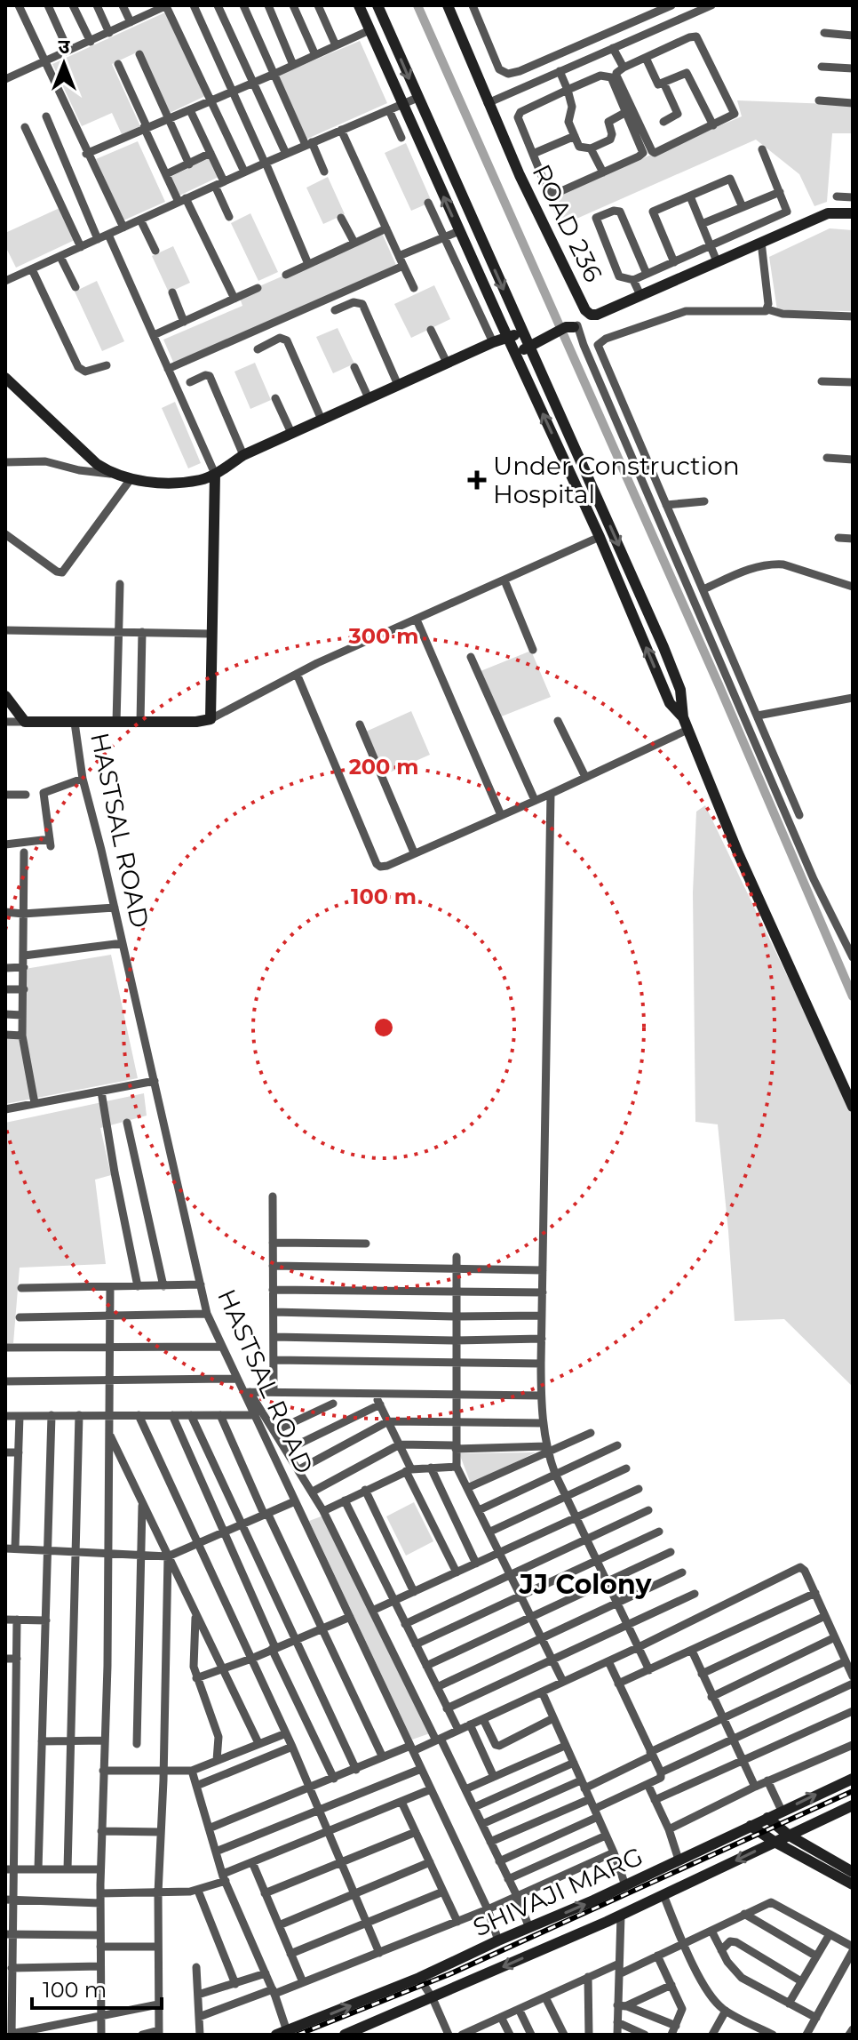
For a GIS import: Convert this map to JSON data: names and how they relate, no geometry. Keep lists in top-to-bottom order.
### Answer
{
  "streets": {
    "street": ["ROAD 236", "HASTSAL ROAD", "SHIVAJI MARG"]
  },
  "crossings": [
    ["HASTSAL ROAD", "SHIVAJI MARG"]
  ],
  "districts": ["JJ Colony"],
  "places": {
    "health": ["Under Construction Hospital"]
  },
  "scale_bar": "100 m",
  "north": "top",
  "rings": ["300 m", "200 m", "100 m"]
}
